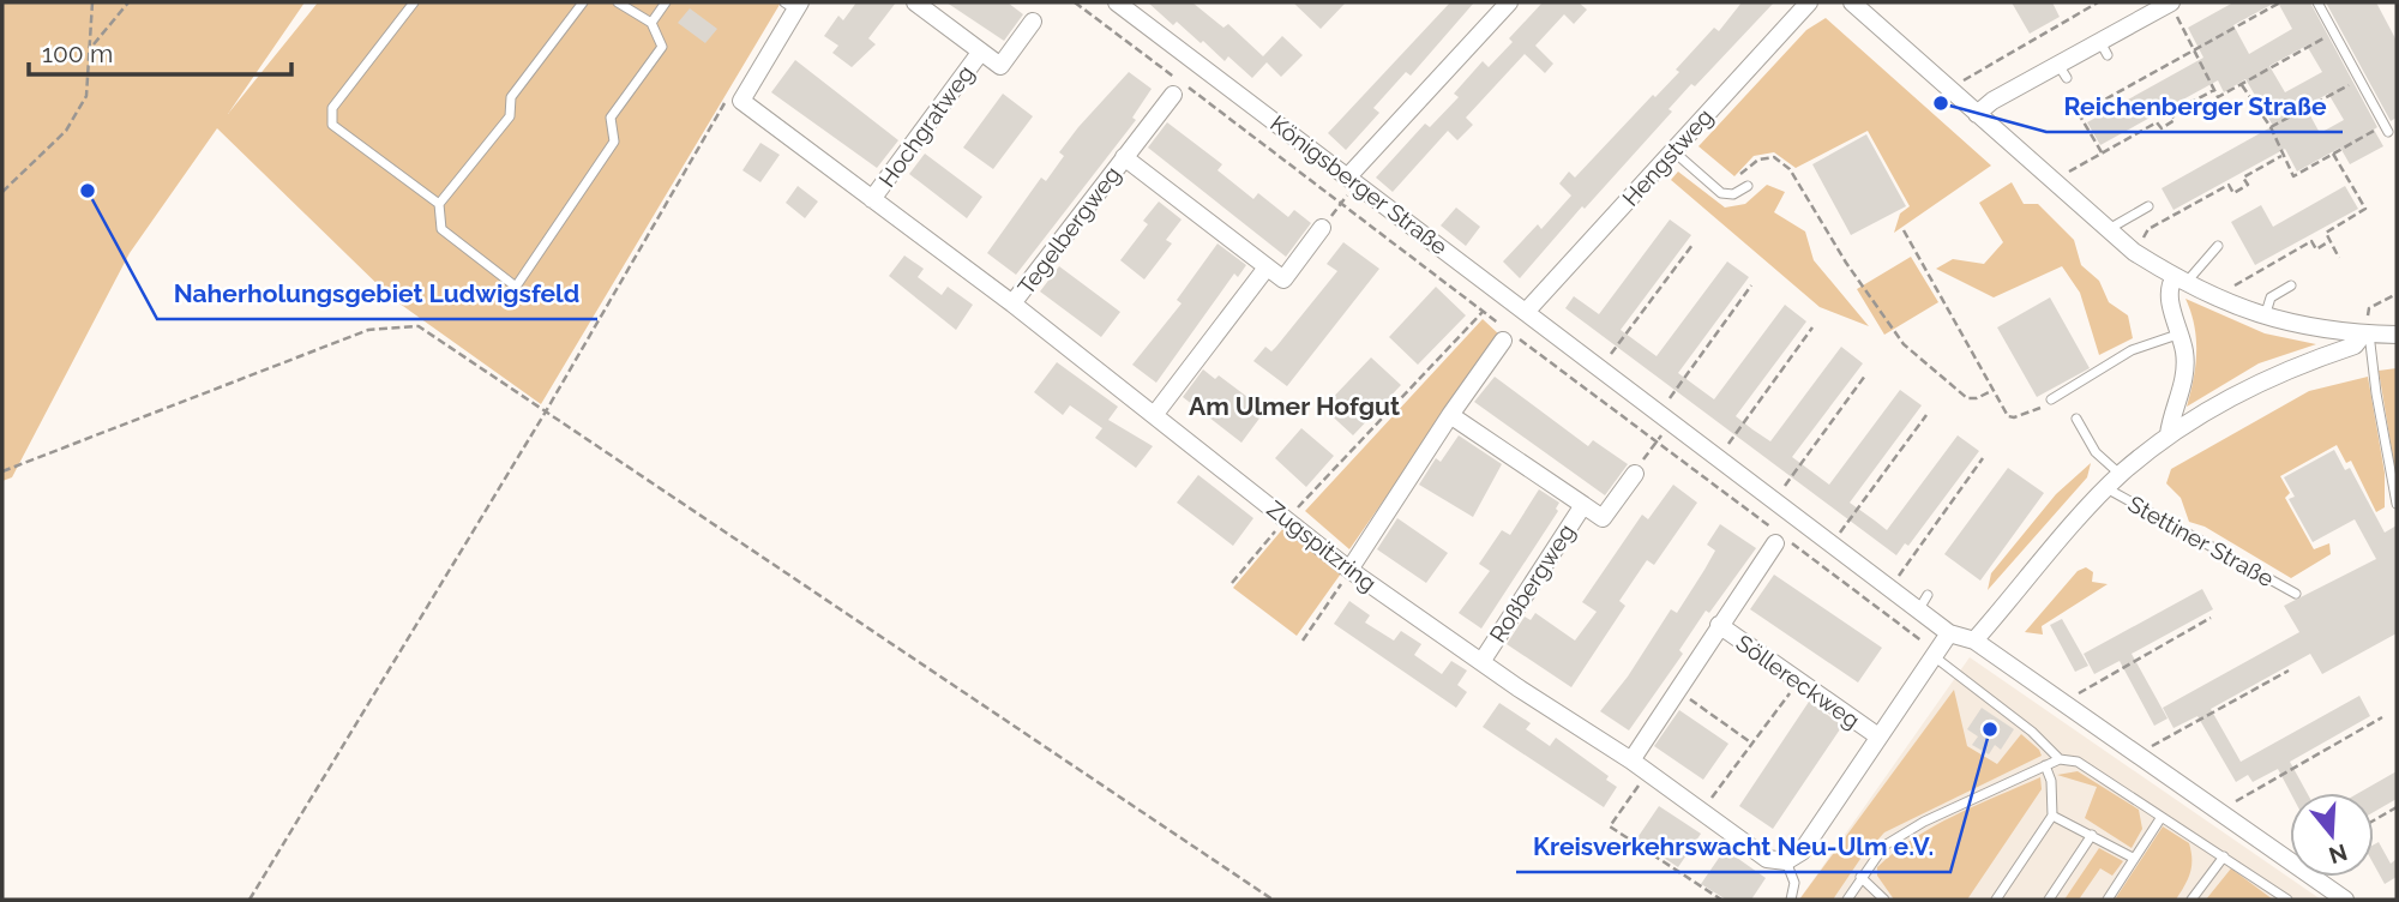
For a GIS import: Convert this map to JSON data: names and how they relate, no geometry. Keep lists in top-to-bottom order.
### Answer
{
  "streets": {
    "street": [
      "Hochgratweg",
      "Hengstweg",
      "Königsberger Straße",
      "Tegelbergweg",
      "Stettiner Straße",
      "Zugspitzring",
      "Roßbergweg",
      "Söllereckweg"
    ]
  },
  "crossings": [
    ["Hochgratweg", "Zugspitzring"],
    ["Hengstweg", "Königsberger Straße"],
    ["Königsberger Straße", "Stettiner Straße"],
    ["Tegelbergweg", "Zugspitzring"],
    ["Zugspitzring", "Roßbergweg"],
    ["Zugspitzring", "Söllereckweg"]
  ],
  "districts": ["Am Ulmer Hofgut"],
  "places": ["Reichenberger Straße", "Naherholungsgebiet Ludwigsfeld", "Kreisverkehrswacht Neu-Ulm e.V."],
  "scale_bar": "100 m",
  "north": "bottom"
}
